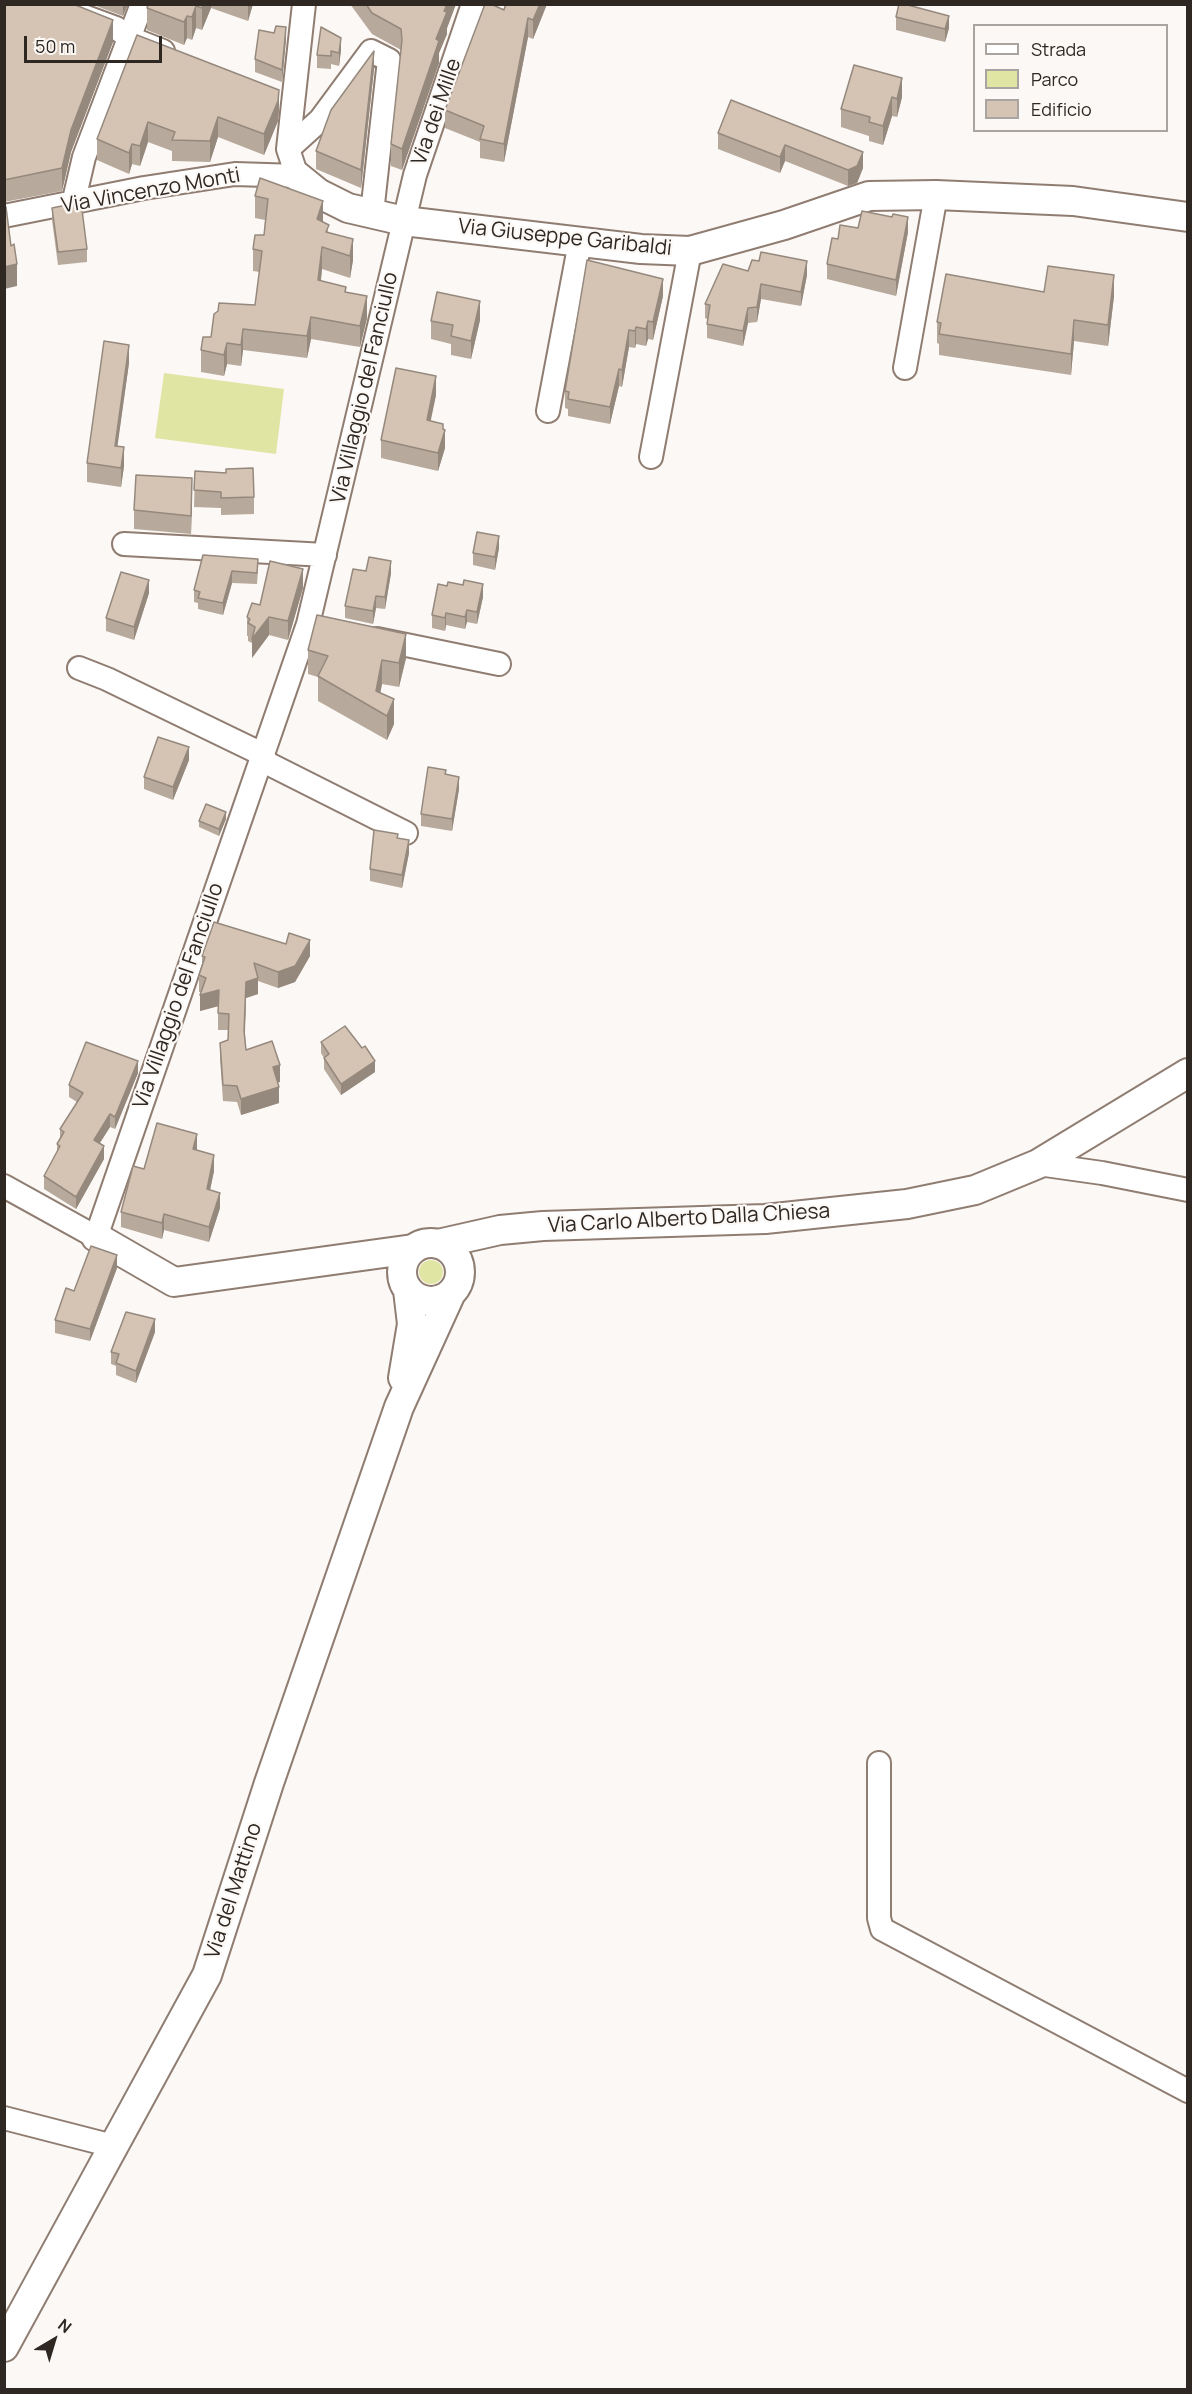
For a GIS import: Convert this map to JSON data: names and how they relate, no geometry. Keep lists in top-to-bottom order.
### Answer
{
  "streets": {
    "main road": ["Via Giuseppe Garibaldi", "Via Carlo Alberto Dalla Chiesa", "Via del Mattino"],
    "street": ["Via dei Mille", "Via Vincenzo Monti", "Via Villaggio del Fanciullo"]
  },
  "crossings": [
    ["Via dei Mille", "Via Giuseppe Garibaldi"],
    ["Via dei Mille", "Via Villaggio del Fanciullo"],
    ["Via Vincenzo Monti", "Via Giuseppe Garibaldi"],
    ["Via Giuseppe Garibaldi", "Via Villaggio del Fanciullo"],
    ["Via Villaggio del Fanciullo", "Via Carlo Alberto Dalla Chiesa"],
    ["Via Carlo Alberto Dalla Chiesa", "Via del Mattino"]
  ],
  "legend": ["Strada", "Parco", "Edificio"],
  "scale_bar": "50 m",
  "north": "top right"
}
